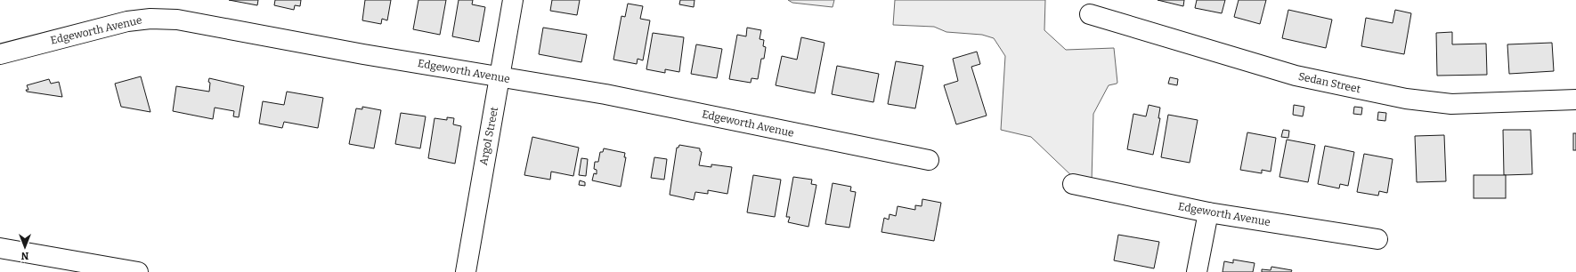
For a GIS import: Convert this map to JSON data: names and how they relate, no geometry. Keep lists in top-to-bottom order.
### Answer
{
  "streets": {
    "street": ["Edgeworth Avenue", "Sedan Street", "Argol Street"]
  },
  "crossings": [
    ["Edgeworth Avenue", "Argol Street"]
  ],
  "north": "bottom"
}
